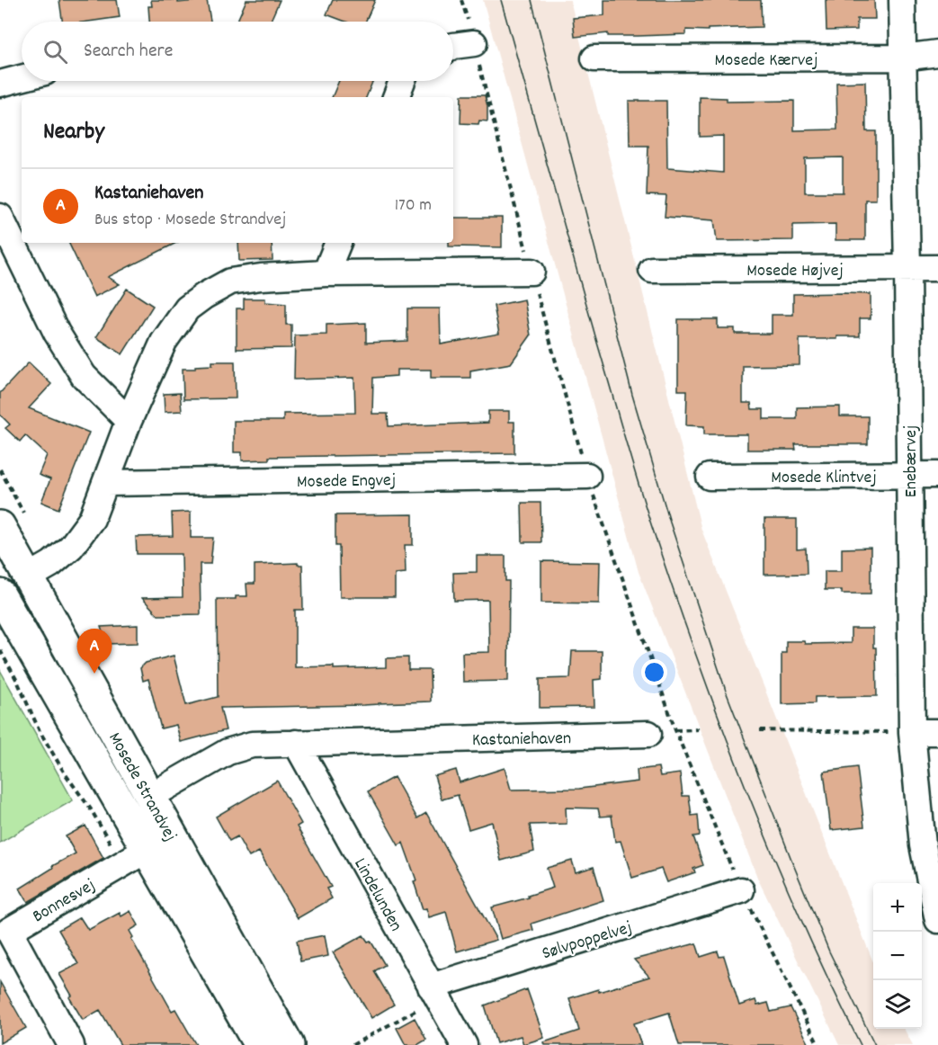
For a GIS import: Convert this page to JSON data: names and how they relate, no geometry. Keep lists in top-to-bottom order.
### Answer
{
  "streets": {
    "main road": ["Mosede Strandvej"],
    "street": [
      "Mosede Kærvej",
      "Mosede Højvej",
      "Enebærvej",
      "Mosede Klintvej",
      "Mosede Engvej",
      "Kastaniehaven",
      "Lindelunden",
      "Bonnesvej",
      "Sølvpoppelvej"
    ]
  },
  "crossings": [
    ["Mosede Kærvej", "Enebærvej"],
    ["Mosede Højvej", "Enebærvej"],
    ["Enebærvej", "Mosede Klintvej"],
    ["Kastaniehaven", "Mosede Strandvej"],
    ["Kastaniehaven", "Lindelunden"],
    ["Mosede Strandvej", "Bonnesvej"],
    ["Lindelunden", "Sølvpoppelvej"]
  ],
  "page": {
    "search": "Search here",
    "heading": "Nearby",
    "list": [
      {
        "mark": "A",
        "name": "Kastaniehaven",
        "note": "Bus stop · Mosede Strandvej",
        "value": "170 m"
      }
    ],
    "pins": "A",
    "map_buttons": ["+", "−"]
  }
}
